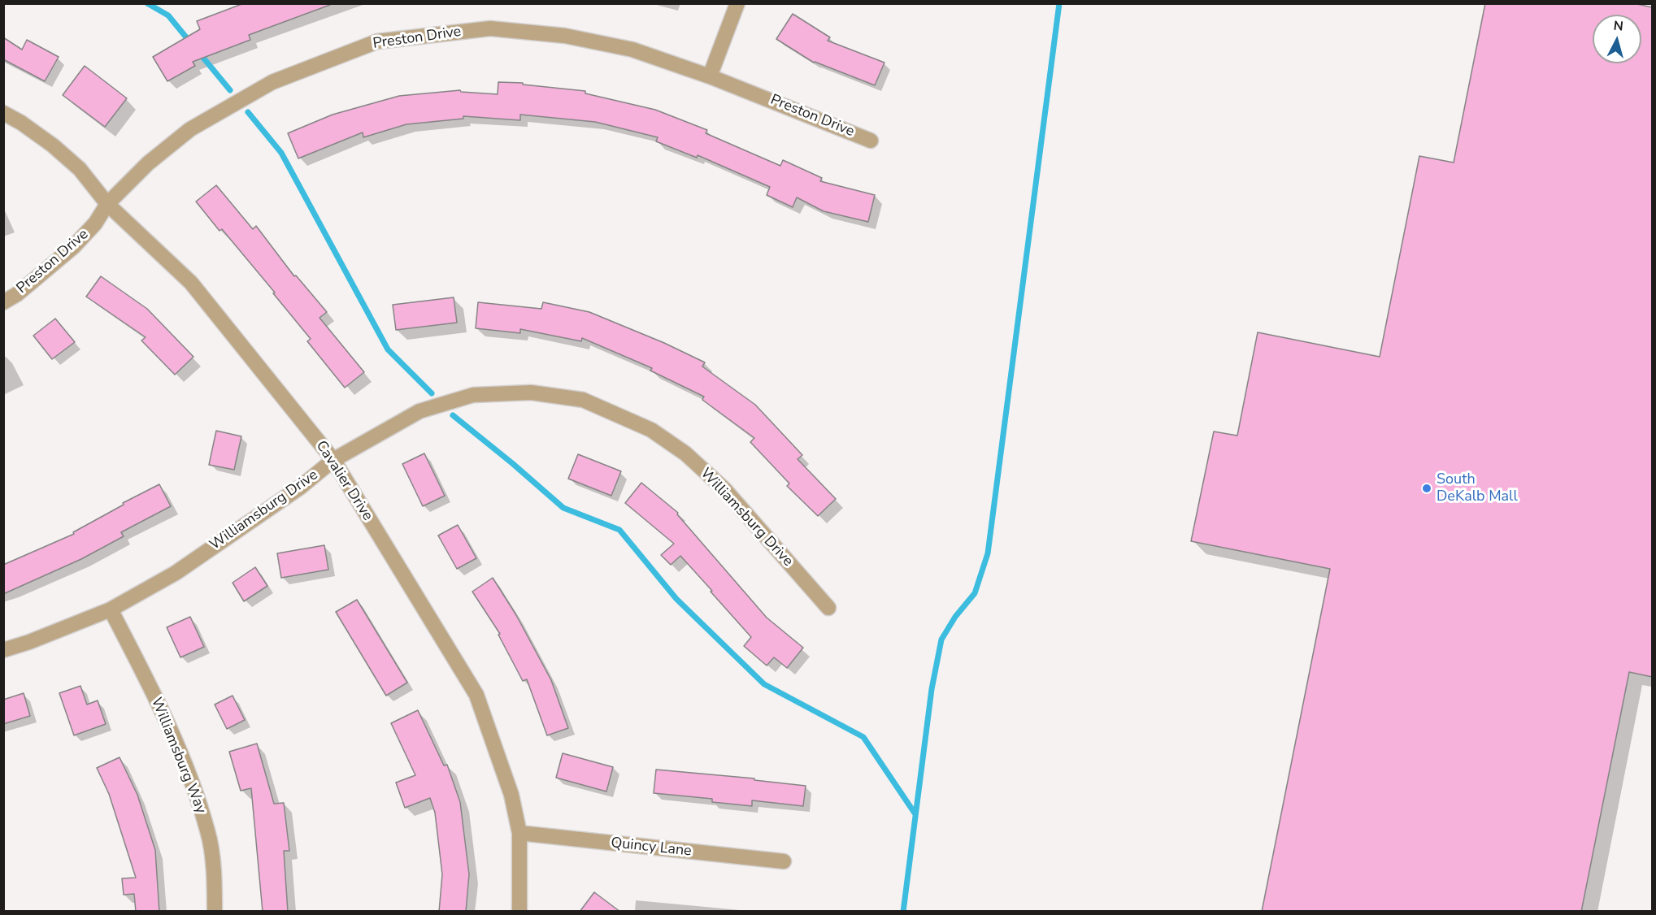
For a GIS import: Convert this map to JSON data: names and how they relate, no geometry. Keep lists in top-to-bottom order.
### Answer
{
  "streets": {
    "street": [
      "Preston Drive",
      "Cavalier Drive",
      "Williamsburg Drive",
      "Williamsburg Way",
      "Quincy Lane"
    ]
  },
  "crossings": [
    ["Preston Drive", "Cavalier Drive"],
    ["Cavalier Drive", "Williamsburg Drive"],
    ["Cavalier Drive", "Quincy Lane"],
    ["Williamsburg Drive", "Williamsburg Way"]
  ],
  "places": ["South DeKalb Mall"],
  "north": "top"
}
